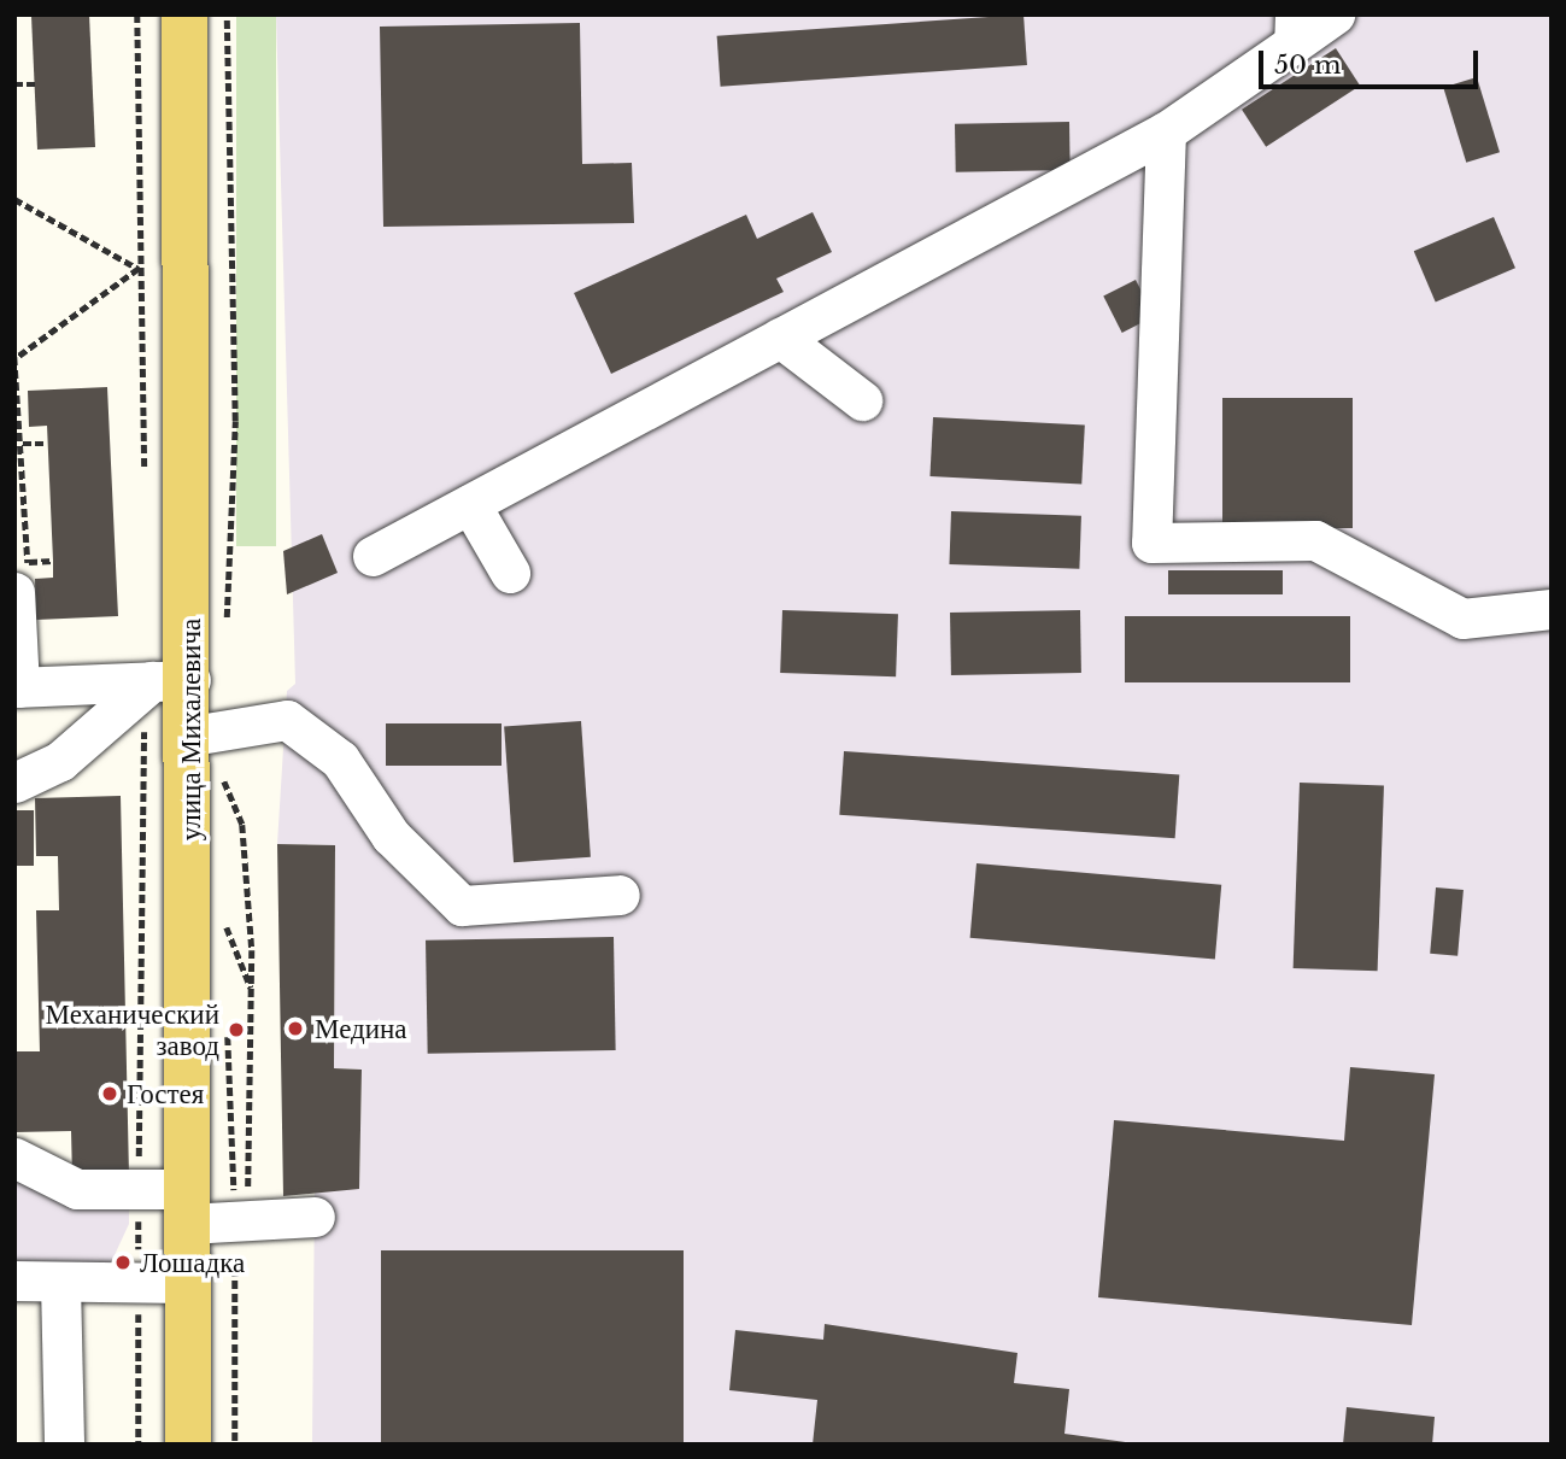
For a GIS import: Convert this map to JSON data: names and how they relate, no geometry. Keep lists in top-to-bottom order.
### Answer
{
  "streets": {
    "main road": ["улица Михалевича"]
  },
  "places": [
    "Медина",
    "Механический завод",
    "Гостея",
    "Лошадка"
  ],
  "scale_bar": "50 m"
}
